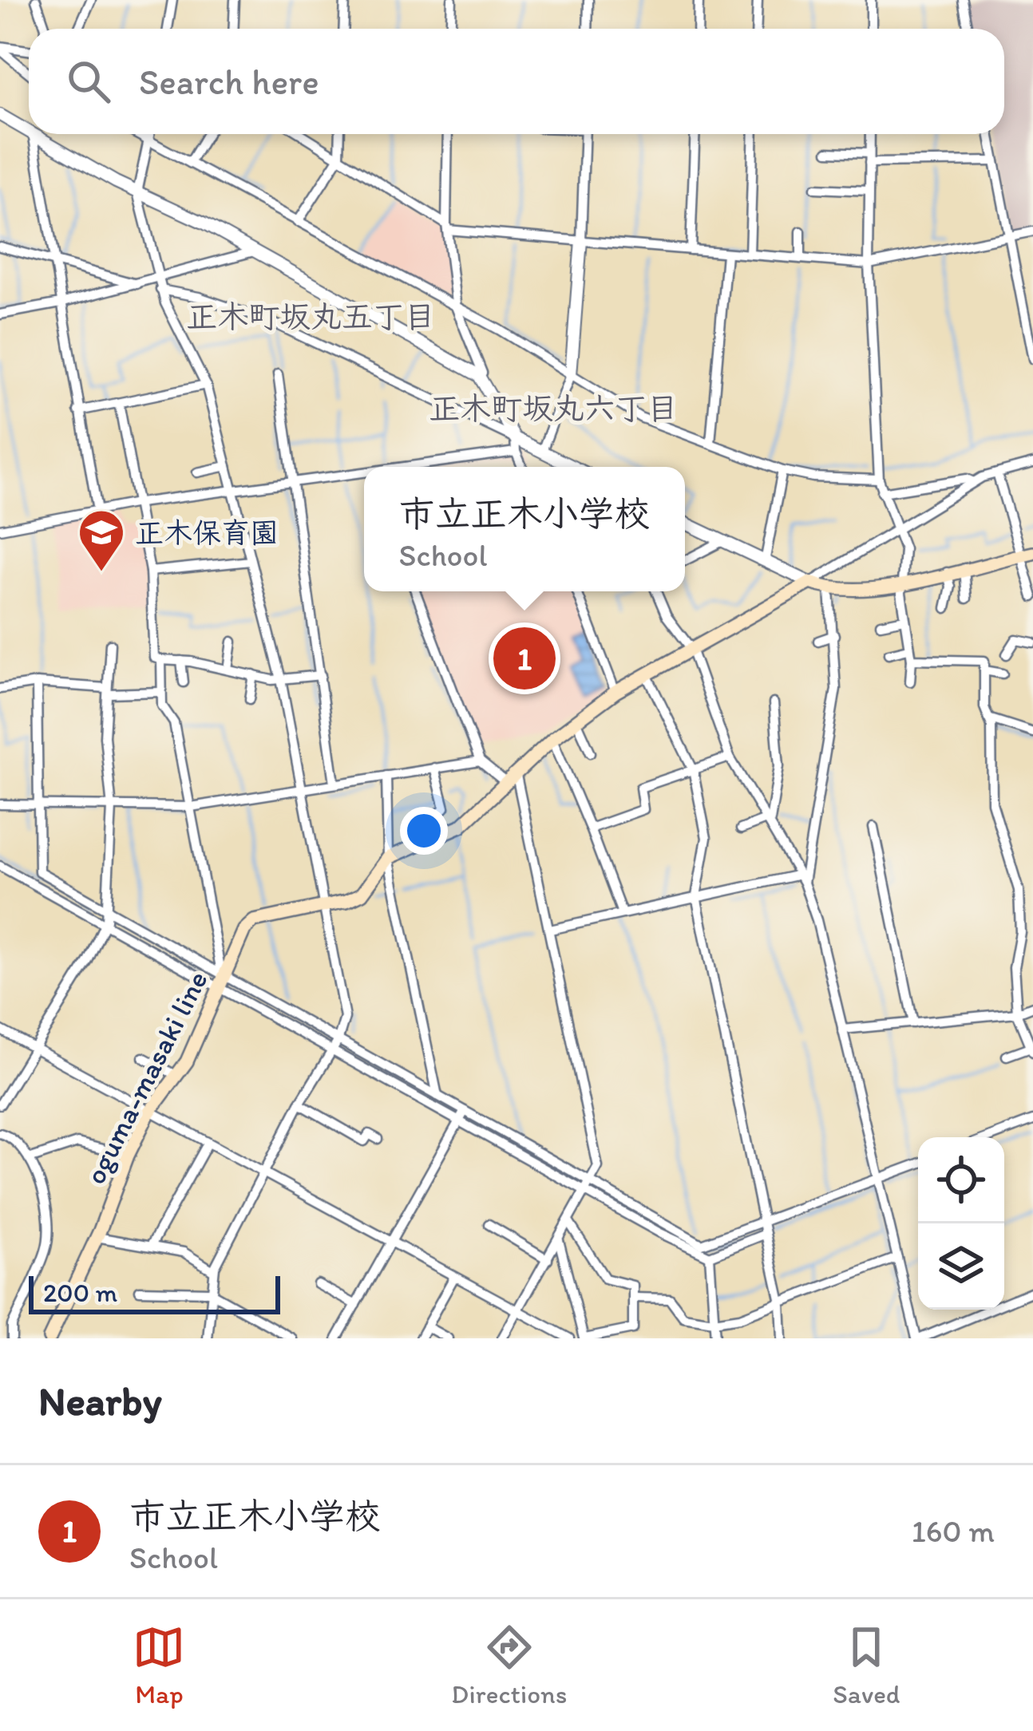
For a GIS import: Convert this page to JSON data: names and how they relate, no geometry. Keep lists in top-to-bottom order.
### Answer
{
  "streets": {
    "main road": ["oguma-masaki line"]
  },
  "districts": ["正木町坂丸五丁目", "正木町坂丸六丁目"],
  "places": {
    "school or university": ["正木保育園"]
  },
  "scale_bar": "200 m",
  "page": {
    "search": "Search here",
    "popup": ["市立正木小学校", "School"],
    "pins": "1",
    "scale": "200 m",
    "heading": "Nearby",
    "list": [
      {
        "mark": "1",
        "name": "市立正木小学校",
        "note": "School",
        "value": "160 m"
      }
    ],
    "nav": ["Map", "Directions", "Saved"]
  }
}
